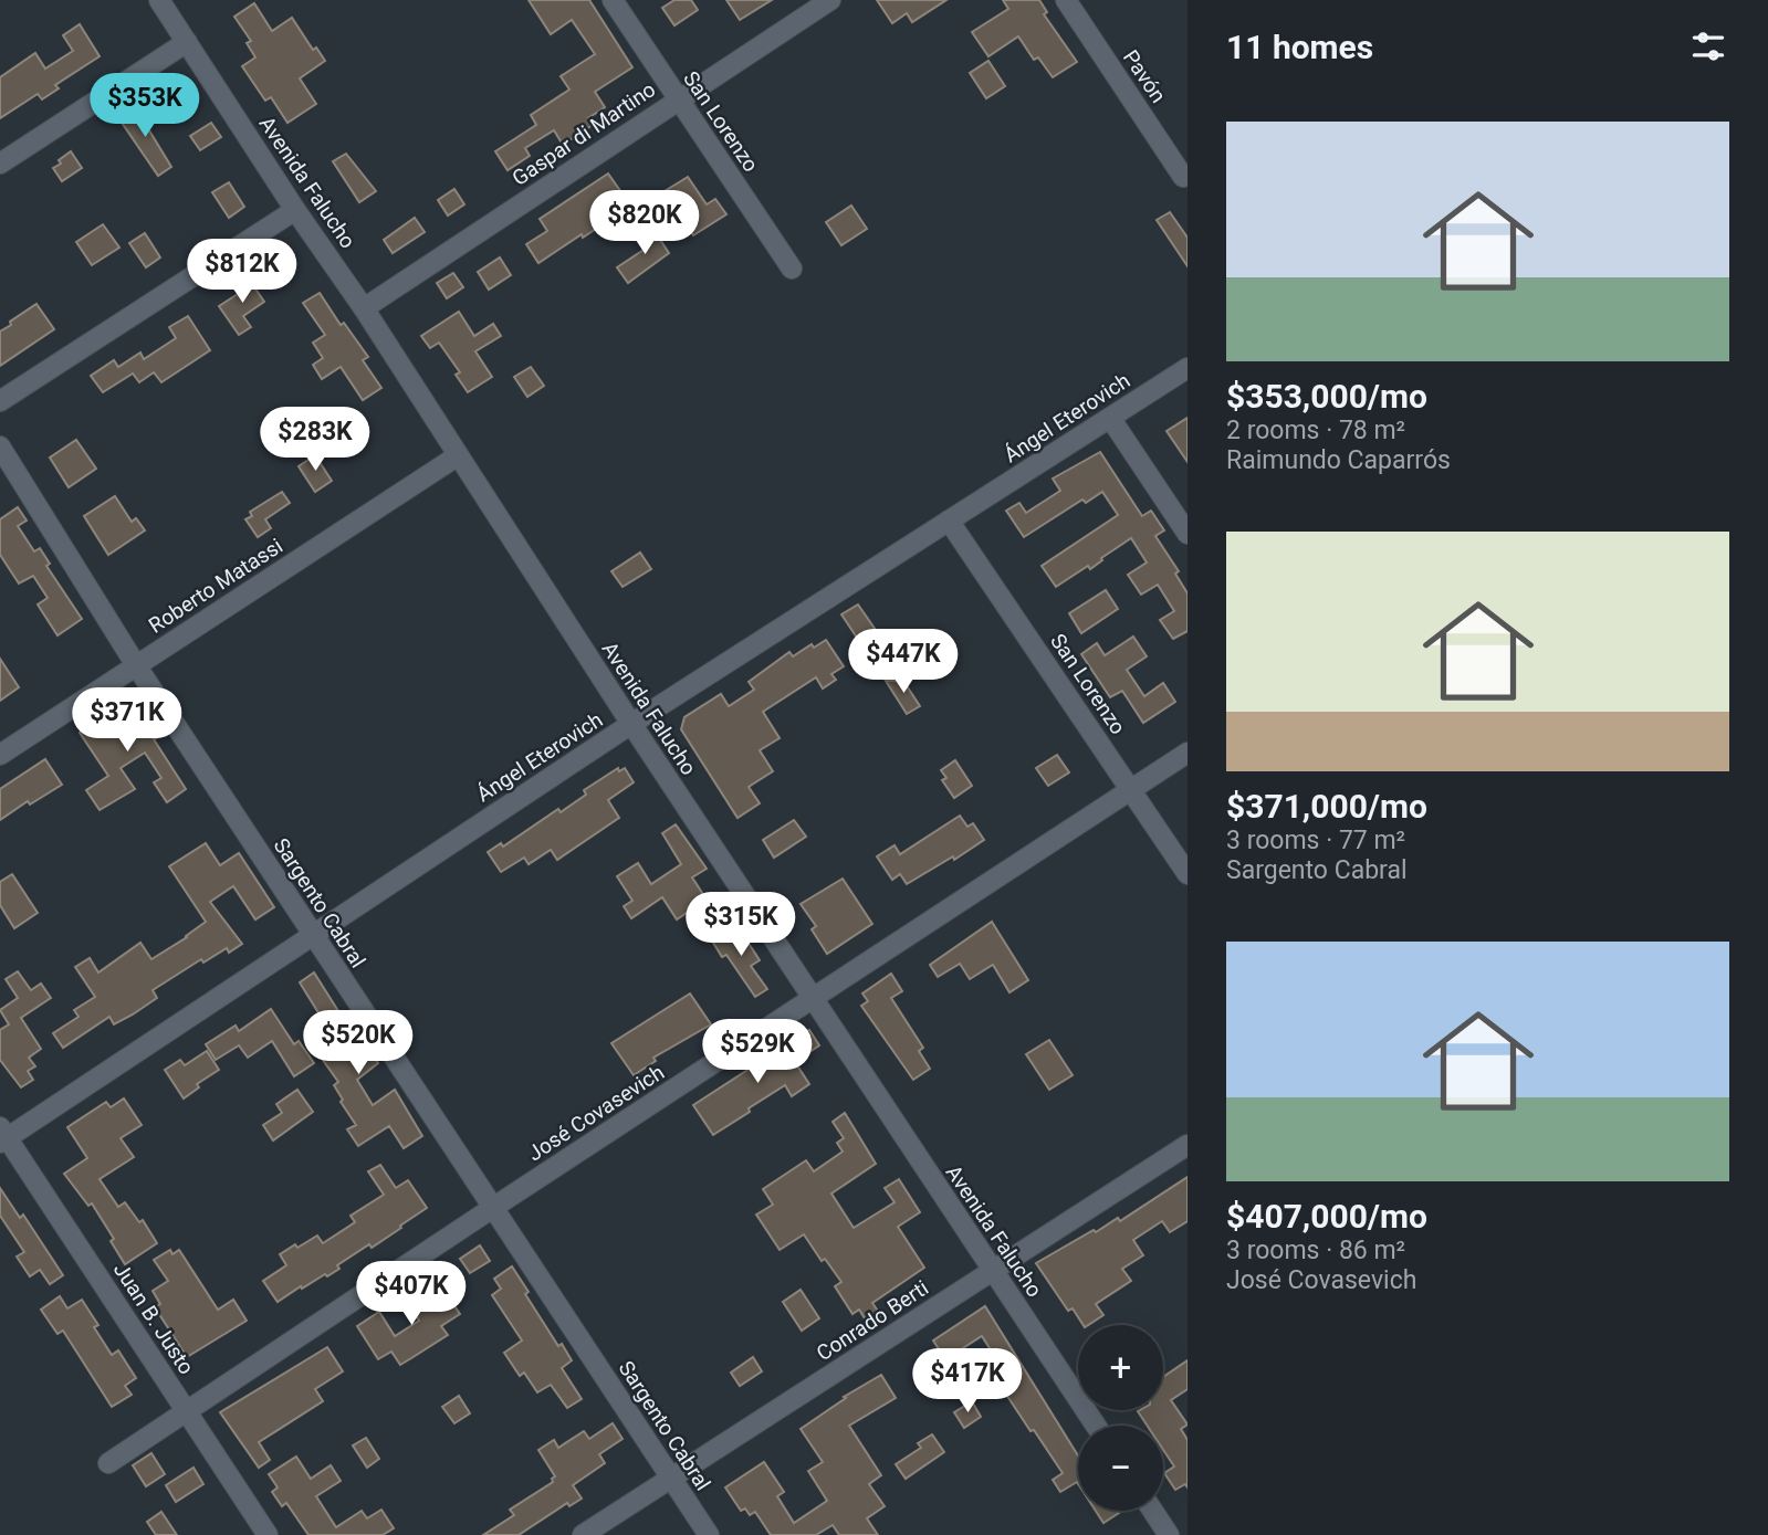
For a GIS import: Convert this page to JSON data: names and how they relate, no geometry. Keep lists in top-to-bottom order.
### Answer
{
  "streets": {
    "street": [
      "Pavón",
      "San Lorenzo",
      "Gaspar di Martino",
      "Avenida Falucho",
      "Ángel Eterovich",
      "Roberto Matassi",
      "Sargento Cabral",
      "José Covasevich",
      "Juan B. Justo",
      "Conrado Berti"
    ]
  },
  "crossings": [
    ["San Lorenzo", "Gaspar di Martino"],
    ["San Lorenzo", "Ángel Eterovich"],
    ["San Lorenzo", "José Covasevich"],
    ["Gaspar di Martino", "Avenida Falucho"],
    ["Avenida Falucho", "Ángel Eterovich"],
    ["Avenida Falucho", "Roberto Matassi"],
    ["Avenida Falucho", "José Covasevich"],
    ["Avenida Falucho", "Conrado Berti"],
    ["Ángel Eterovich", "Sargento Cabral"],
    ["Ángel Eterovich", "Juan B. Justo"],
    ["Roberto Matassi", "Sargento Cabral"],
    ["Sargento Cabral", "José Covasevich"],
    ["Sargento Cabral", "Conrado Berti"],
    ["José Covasevich", "Juan B. Justo"]
  ],
  "page": {
    "heading": "11 homes",
    "price": [
      "$353K",
      "$820K",
      "$812K",
      "$283K",
      "$447K",
      "$371K",
      "$315K",
      "$520K",
      "$529K",
      "$407K",
      "$417K"
    ],
    "list": [
      {
        "name": "$353,000/mo",
        "note": "2 rooms · 78 m² · Raimundo Caparrós"
      },
      {
        "name": "$371,000/mo",
        "note": "3 rooms · 77 m² · Sargento Cabral"
      },
      {
        "name": "$407,000/mo",
        "note": "3 rooms · 86 m² · José Covasevich"
      }
    ],
    "map_buttons": ["+", "−"]
  }
}
